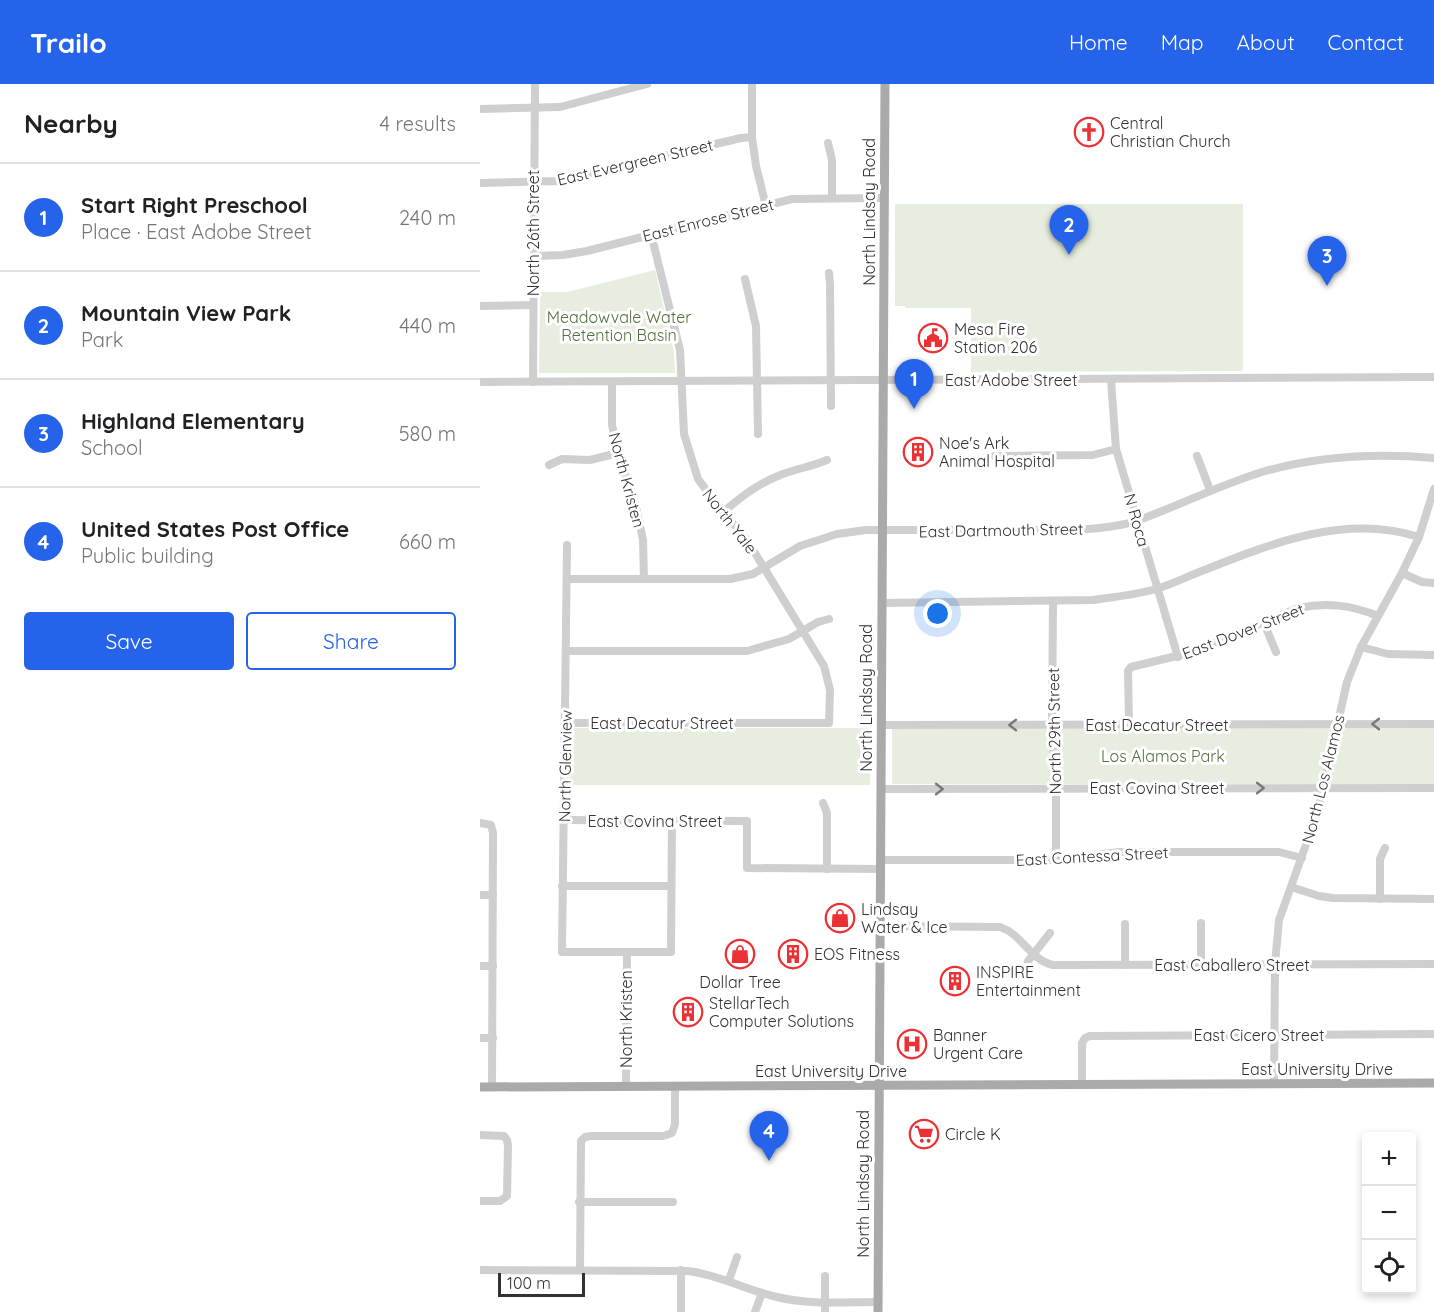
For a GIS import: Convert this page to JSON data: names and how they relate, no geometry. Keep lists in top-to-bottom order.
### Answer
{
  "streets": {
    "main road": ["North Lindsay Road", "East University Drive"],
    "street": [
      "East Evergreen Street",
      "East Enrose Street",
      "North 26th Street",
      "East Adobe Street",
      "North Kristen",
      "N Roca",
      "North Yale",
      "East Dartmouth Street",
      "East Dover Street",
      "East Decatur Street",
      "North 29th Street",
      "North Glenview",
      "North Los Alamos",
      "East Covina Street",
      "East Contessa Street",
      "East Caballero Street",
      "East Cicero Street"
    ]
  },
  "crossings": [
    ["East Evergreen Street", "North 26th Street"],
    ["North Lindsay Road", "East Enrose Street"],
    ["North Lindsay Road", "East Adobe Street"],
    ["North Lindsay Road", "East Dartmouth Street"],
    ["North Lindsay Road", "East Decatur Street"],
    ["North Lindsay Road", "East Covina Street"],
    ["North Lindsay Road", "East Contessa Street"],
    ["North Lindsay Road", "East Caballero Street"],
    ["North Lindsay Road", "East University Drive"],
    ["East Enrose Street", "North 26th Street"],
    ["East Enrose Street", "North Yale"],
    ["North 26th Street", "East Adobe Street"],
    ["East Adobe Street", "North Kristen"],
    ["East Adobe Street", "N Roca"],
    ["East Adobe Street", "North Yale"],
    ["North Kristen", "East Dartmouth Street"],
    ["North Kristen", "North Glenview"],
    ["North Kristen", "East University Drive"],
    ["N Roca", "East Dartmouth Street"],
    ["N Roca", "East Dover Street"],
    ["North Yale", "East Dartmouth Street"],
    ["North Yale", "East Decatur Street"],
    ["East Dartmouth Street", "North Glenview"],
    ["East Dover Street", "East Decatur Street"],
    ["East Dover Street", "North Los Alamos"],
    ["East Decatur Street", "North 29th Street"],
    ["East Decatur Street", "North Glenview"],
    ["East Decatur Street", "North Los Alamos"],
    ["North 29th Street", "East Covina Street"],
    ["North 29th Street", "East Contessa Street"],
    ["North Glenview", "East Covina Street"],
    ["North Los Alamos", "East Covina Street"],
    ["North Los Alamos", "East Contessa Street"],
    ["North Los Alamos", "East Caballero Street"],
    ["North Los Alamos", "East Cicero Street"],
    ["North Los Alamos", "East University Drive"],
    ["East Covina Street", "East Contessa Street"],
    ["East Cicero Street", "East University Drive"]
  ],
  "one_way": ["East Covina Street"],
  "parks": ["Meadowvale Water Retention Basin", "Los Alamos Park"],
  "places": {
    "church": ["Central Christian Church"],
    "public building": ["Mesa Fire Station 206"],
    "building": [
      "Noe's Ark Animal Hospital",
      "EOS Fitness",
      "INSPIRE Entertainment",
      "StellarTech Computer Solutions"
    ],
    "shop": ["Lindsay Water & Ice", "Dollar Tree"],
    "hospital": ["Banner Urgent Care"],
    "supermarket": ["Circle K"]
  },
  "scale_bar": "100 m",
  "page": {
    "header": "Trailo",
    "nav": [
      "Home",
      "Map",
      "About",
      "Contact"
    ],
    "heading": ["Nearby", "4 results"],
    "list": [
      {
        "mark": "1",
        "name": "Start Right Preschool",
        "note": "Place · East Adobe Street",
        "value": "240 m"
      },
      {
        "mark": "2",
        "name": "Mountain View Park",
        "note": "Park",
        "value": "440 m"
      },
      {
        "mark": "3",
        "name": "Highland Elementary",
        "note": "School",
        "value": "580 m"
      },
      {
        "mark": "4",
        "name": "United States Post Office",
        "note": "Public building",
        "value": "660 m"
      }
    ],
    "pins": [
      "2",
      "3",
      "1",
      "4"
    ],
    "buttons": ["Save", "Share"],
    "map_buttons": ["+", "−"],
    "scale": "100 m"
  }
}
